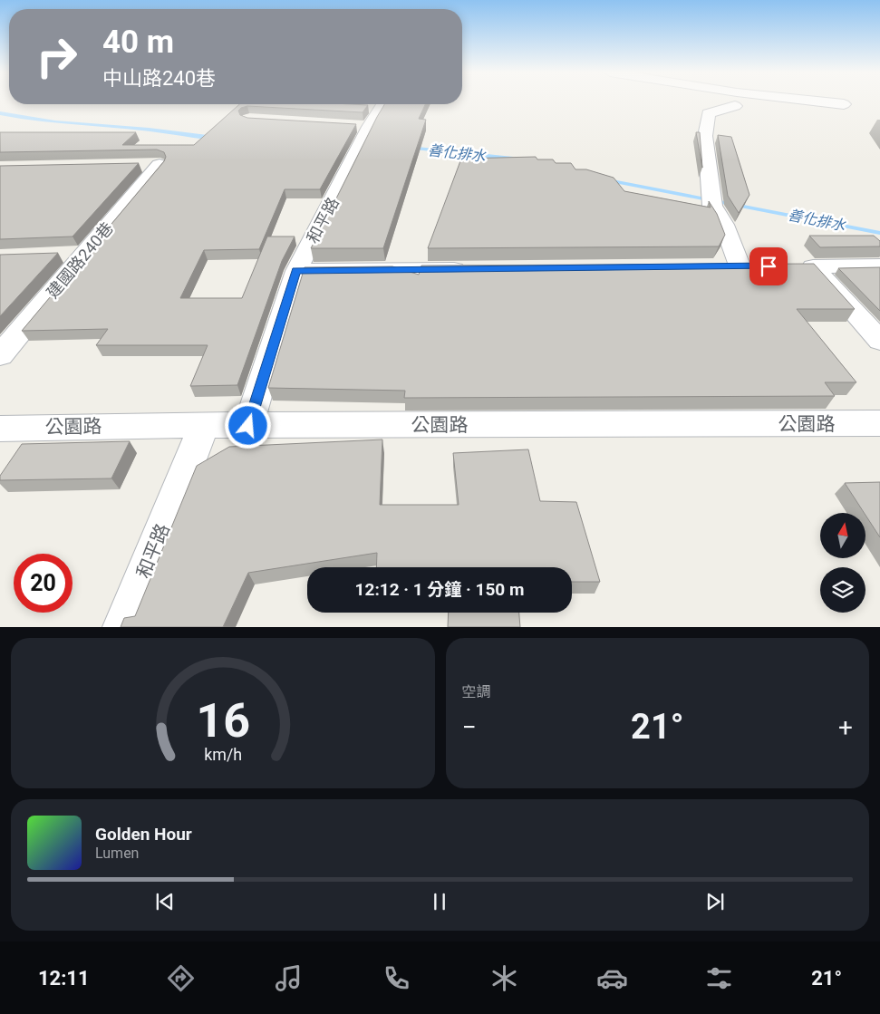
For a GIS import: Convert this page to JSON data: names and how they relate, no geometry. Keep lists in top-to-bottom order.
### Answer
{
  "streets": {
    "street": ["和平路", "建國路240巷", "公園路"]
  },
  "crossings": [
    ["和平路", "公園路"]
  ],
  "water": ["善化排水"],
  "north": "top",
  "page": {
    "turn": ["40 m", "中山路240巷"],
    "limit": "20",
    "trip": "12:12 · 1 分鐘 · 150 m",
    "tile": "空調",
    "heat": ["−", "21°", "+"],
    "song": ["Golden Hour", "Lumen"],
    "tabs": ["12:11", "21°"],
    "gauge": ["16", "km/h"]
  }
}
